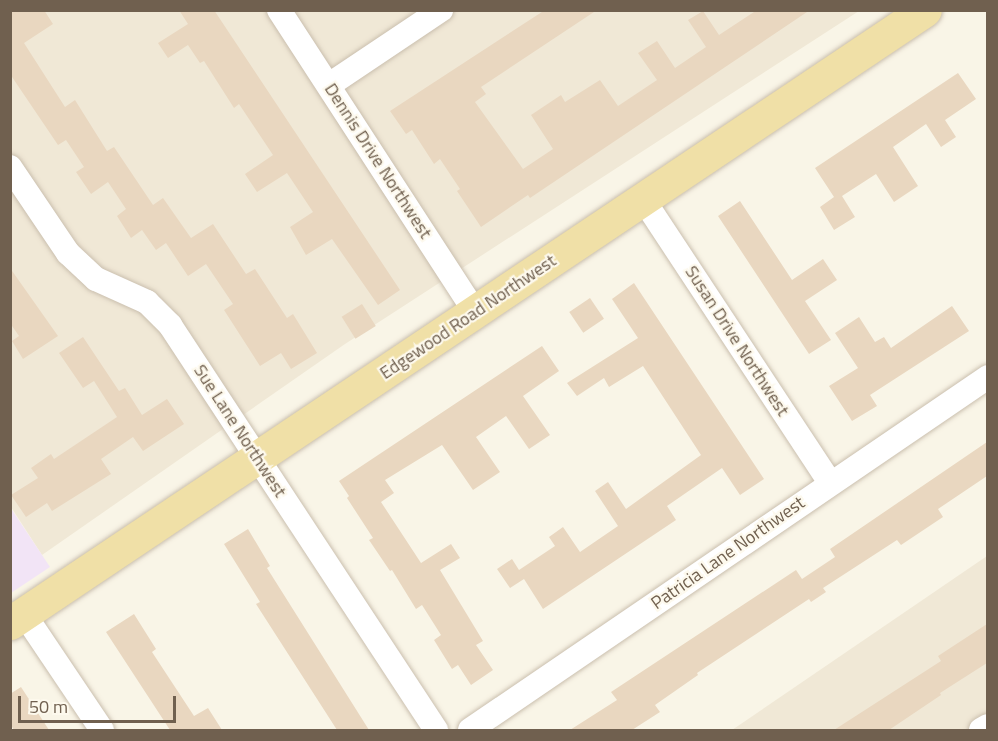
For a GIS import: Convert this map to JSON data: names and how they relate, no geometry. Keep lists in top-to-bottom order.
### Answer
{
  "streets": {
    "main road": ["Edgewood Road Northwest"],
    "street": [
      "Dennis Drive Northwest",
      "Susan Drive Northwest",
      "Sue Lane Northwest",
      "Patricia Lane Northwest"
    ]
  },
  "crossings": [
    ["Dennis Drive Northwest", "Edgewood Road Northwest"],
    ["Edgewood Road Northwest", "Susan Drive Northwest"],
    ["Edgewood Road Northwest", "Sue Lane Northwest"],
    ["Susan Drive Northwest", "Patricia Lane Northwest"]
  ],
  "scale_bar": "50 m"
}
